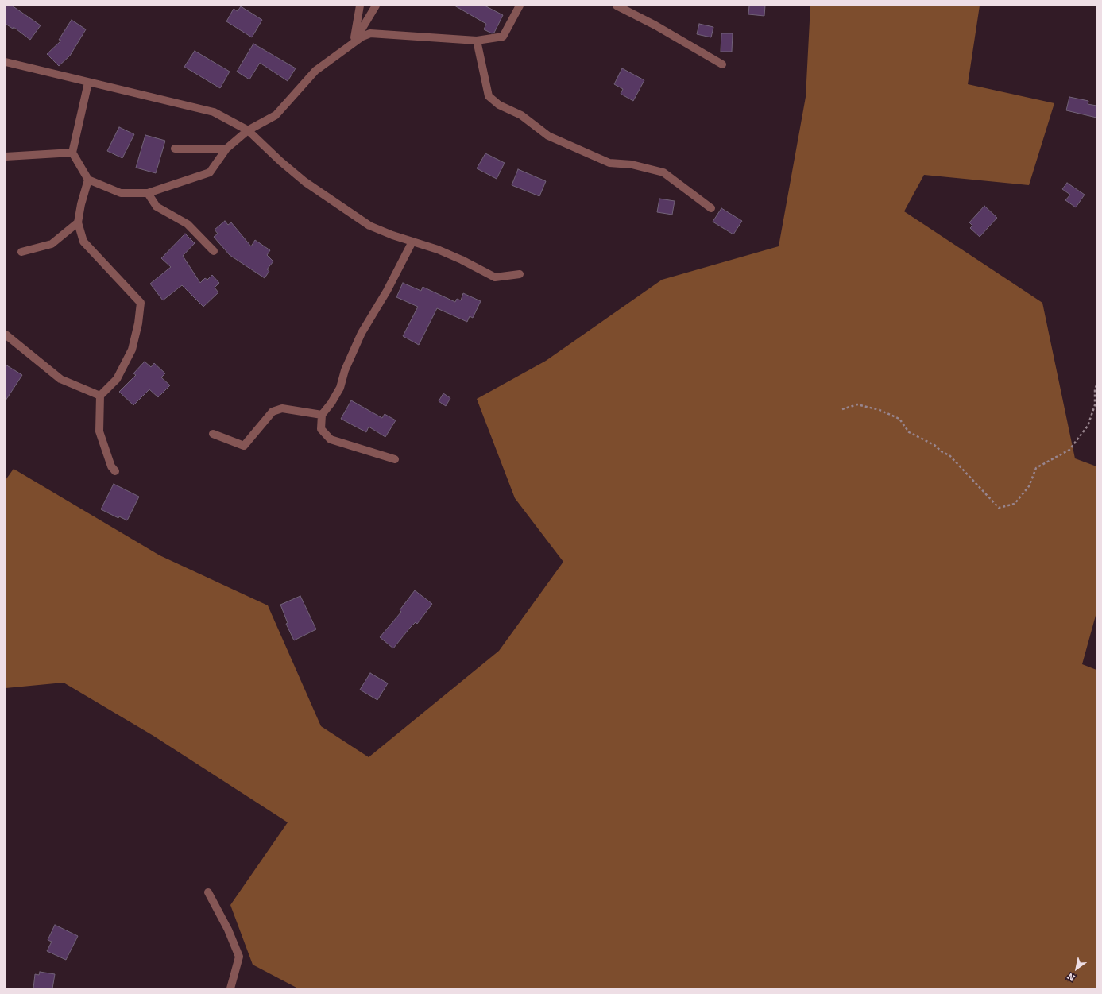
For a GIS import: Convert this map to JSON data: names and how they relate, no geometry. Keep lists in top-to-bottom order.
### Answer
{
  "north": "bottom left"
}
